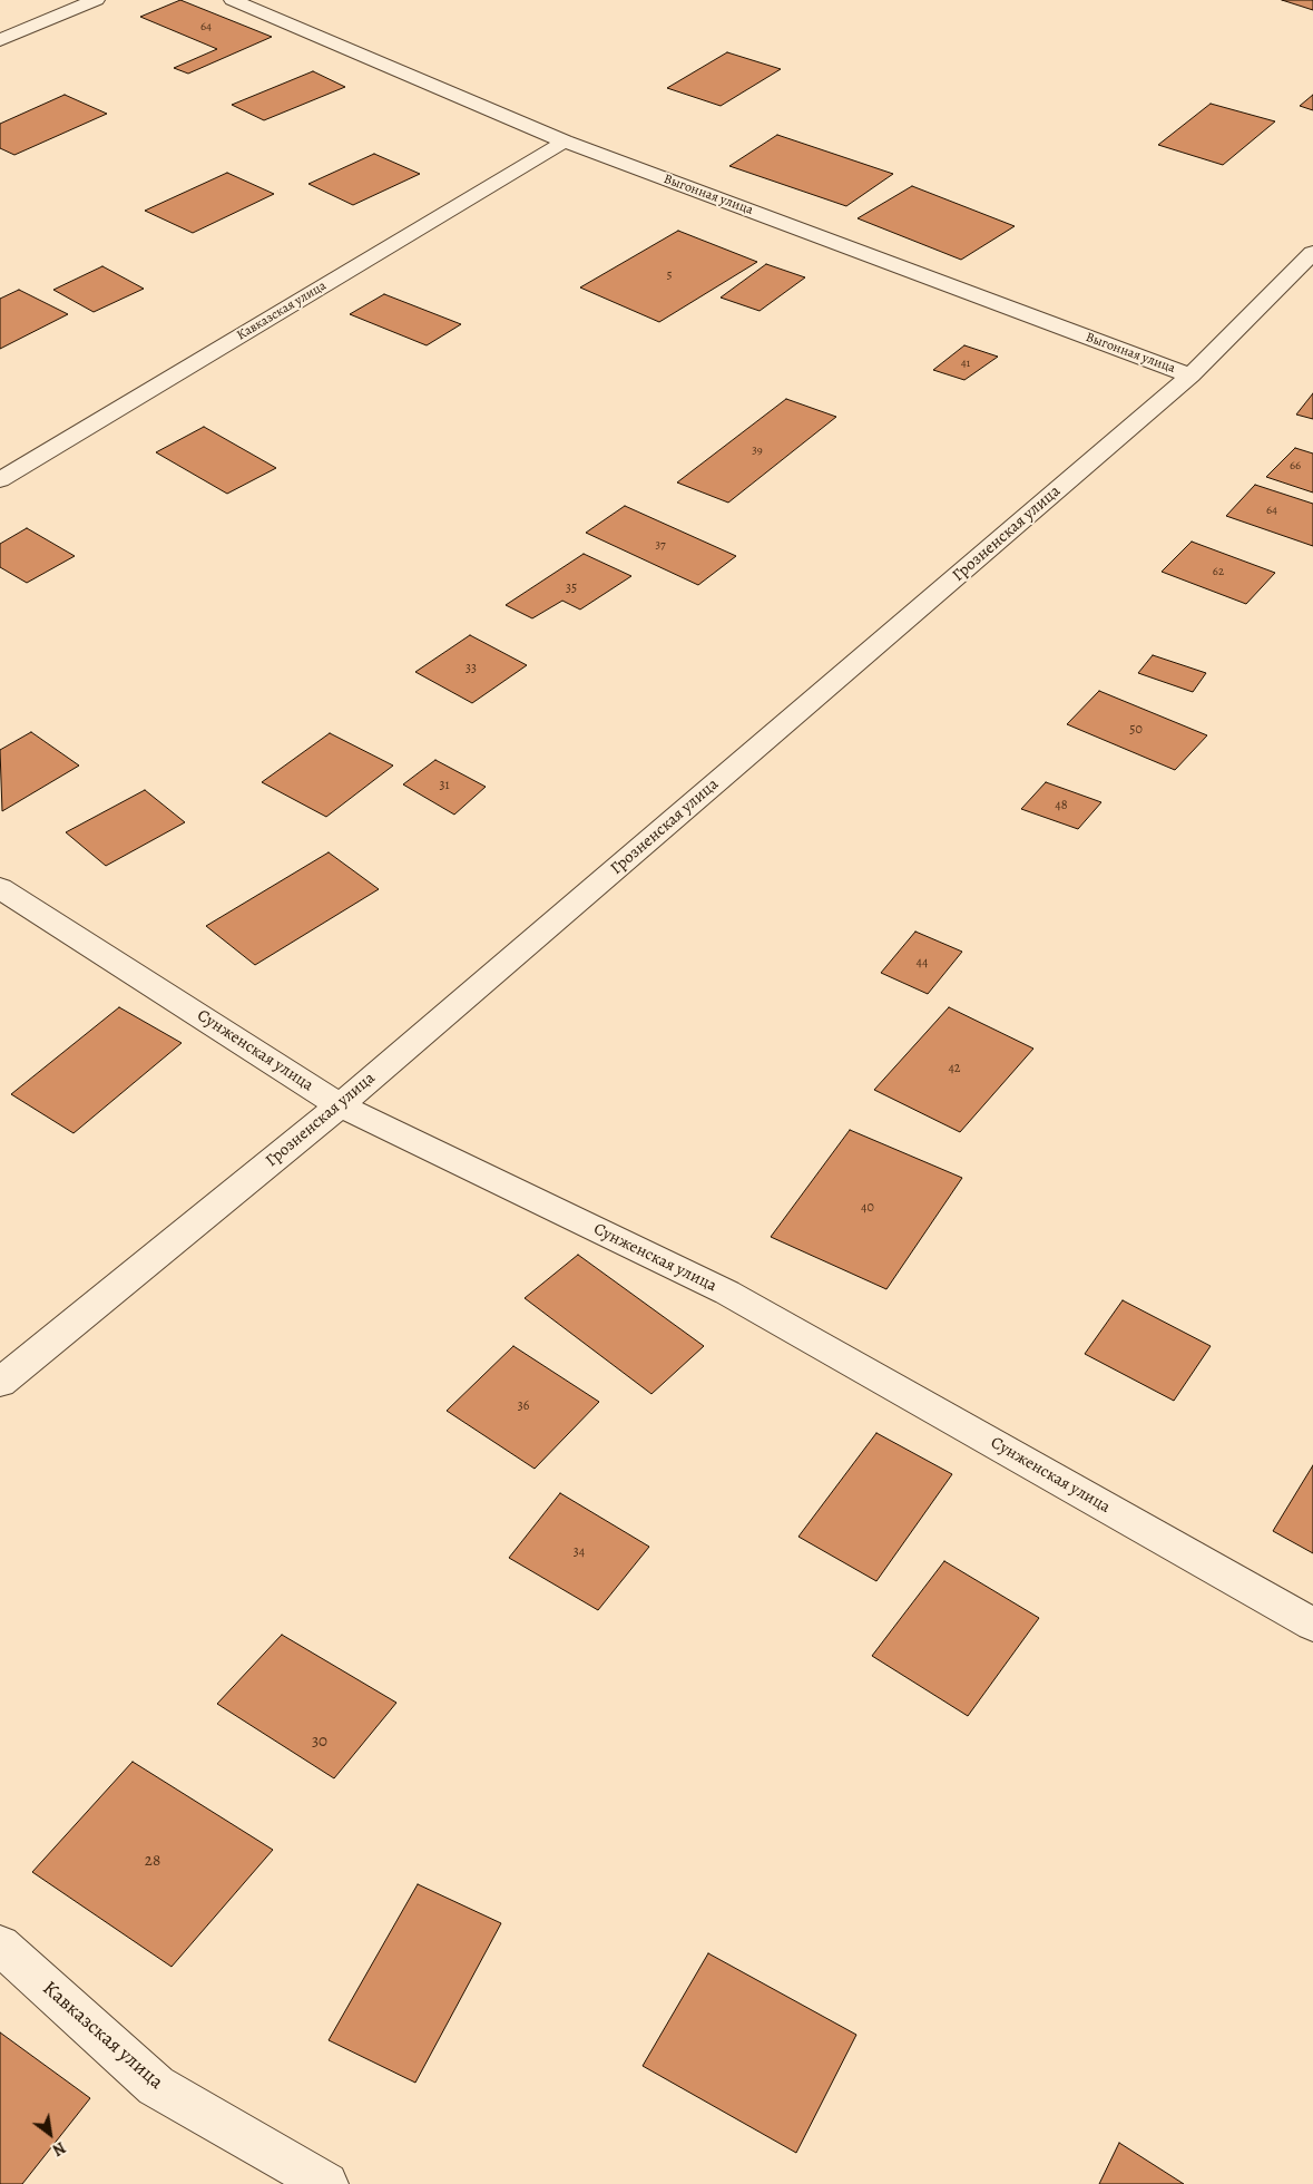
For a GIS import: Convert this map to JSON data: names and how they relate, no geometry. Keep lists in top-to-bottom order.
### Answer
{
  "streets": {
    "street": [
      "Выгонная улица",
      "Кавказская улица",
      "Грозненская улица",
      "Сунженская улица"
    ]
  },
  "crossings": [
    ["Выгонная улица", "Кавказская улица"],
    ["Выгонная улица", "Грозненская улица"],
    ["Грозненская улица", "Сунженская улица"]
  ],
  "house_numbers": [
    "64",
    "5",
    "41",
    "39",
    "66",
    "64",
    "37",
    "62",
    "35",
    "33",
    "50",
    "31",
    "48",
    "44",
    "42",
    "40",
    "36",
    "34",
    "30",
    "28"
  ],
  "north": "bottom right"
}
